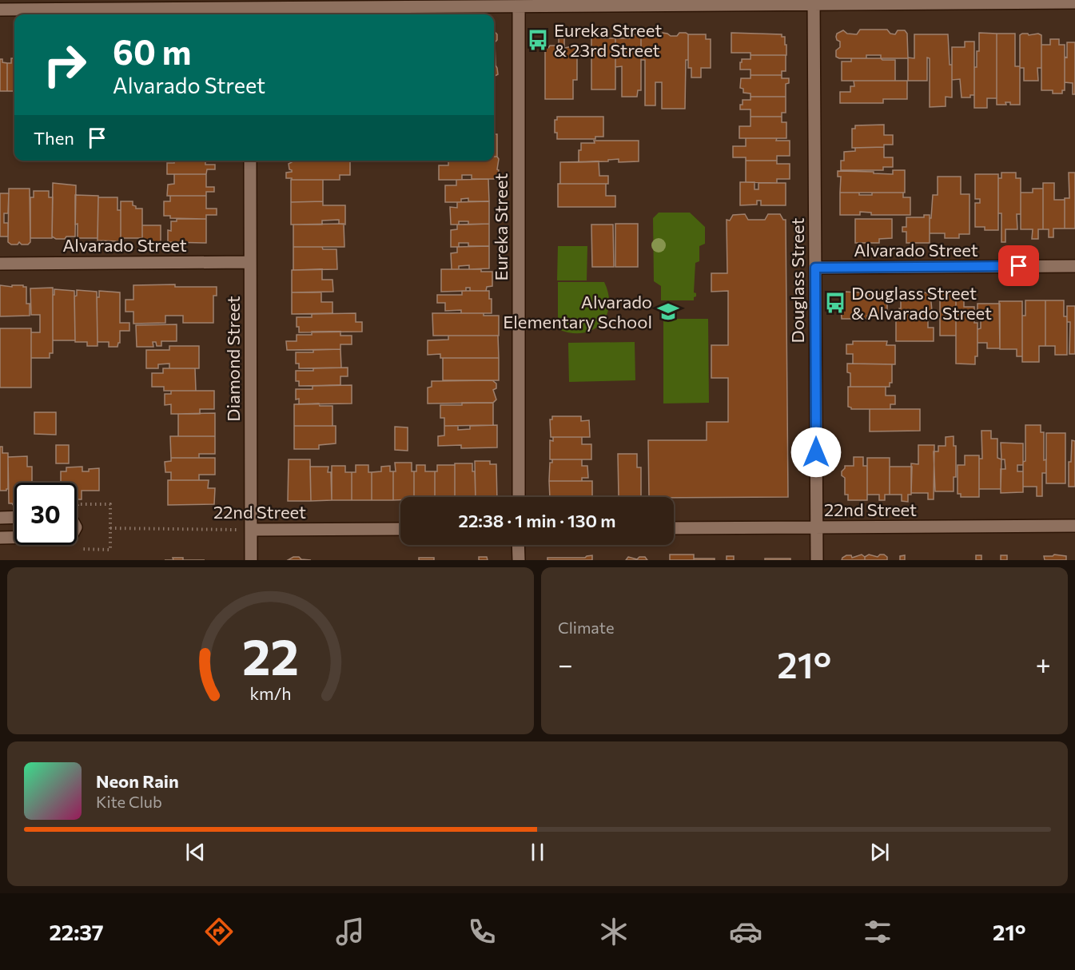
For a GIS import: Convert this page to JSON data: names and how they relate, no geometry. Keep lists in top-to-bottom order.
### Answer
{
  "streets": {
    "street": [
      "Eureka Street",
      "Alvarado Street",
      "Douglass Street",
      "Diamond Street",
      "22nd Street"
    ]
  },
  "crossings": [
    ["Alvarado Street", "Douglass Street"],
    ["Alvarado Street", "Diamond Street"],
    ["Douglass Street", "22nd Street"],
    ["Diamond Street", "22nd Street"]
  ],
  "places": {
    "bus stop": ["Eureka Street & 23rd Street", "Douglass Street & Alvarado Street"],
    "school or university": ["Alvarado Elementary School"]
  },
  "page": {
    "turn": ["60 m", "Alvarado Street"],
    "then": "Then",
    "limit": "30",
    "trip": "22:38 · 1 min · 130 m",
    "tile": "Climate",
    "heat": ["−", "21°", "+"],
    "song": ["Neon Rain", "Kite Club"],
    "tabs": ["22:37", "21°"],
    "gauge": ["22", "km/h"]
  }
}
